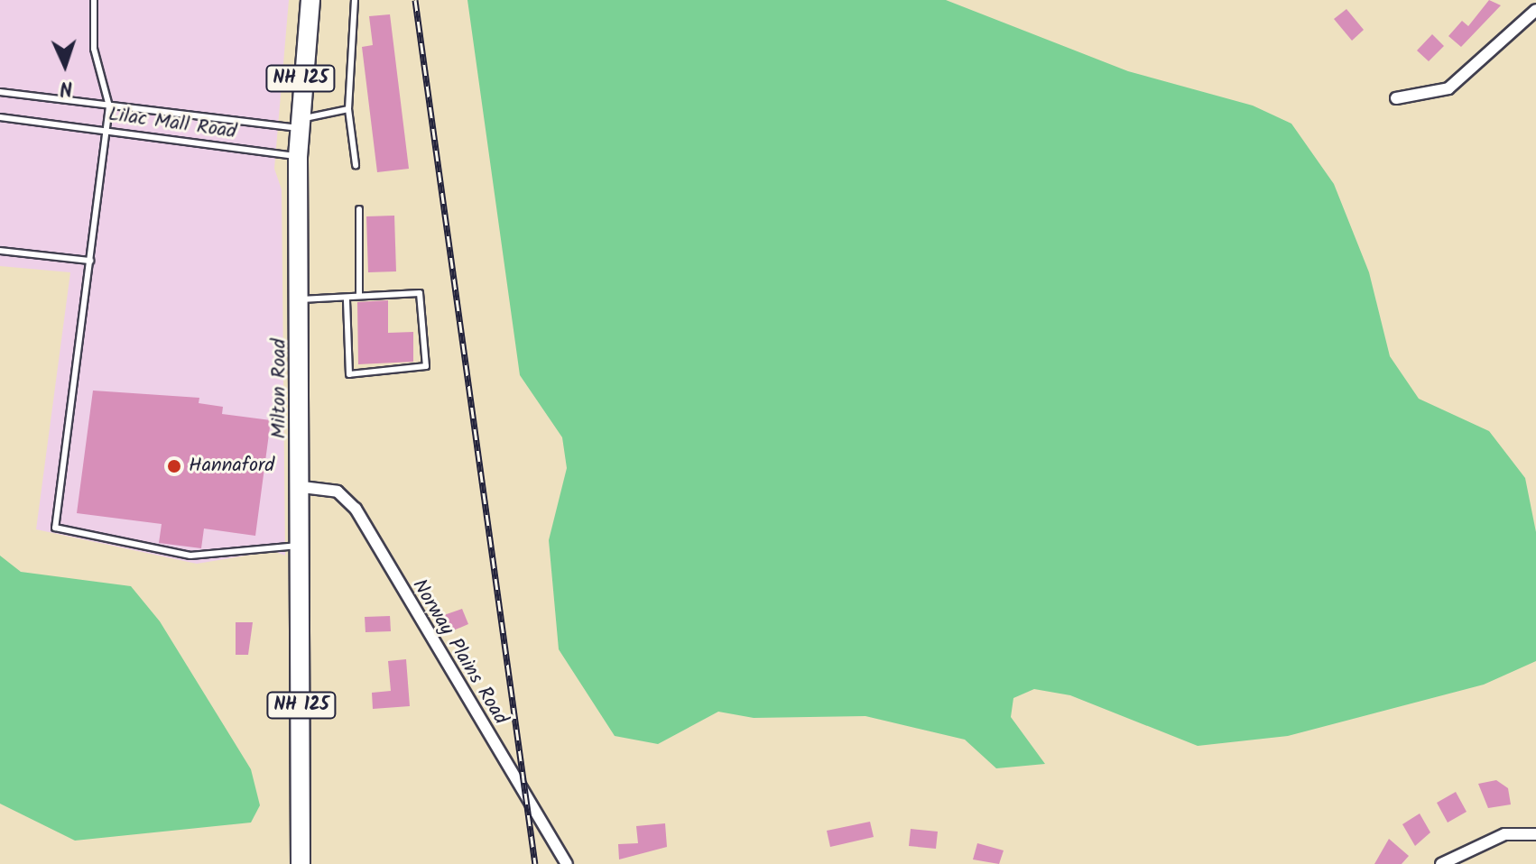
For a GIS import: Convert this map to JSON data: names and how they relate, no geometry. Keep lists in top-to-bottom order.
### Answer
{
  "streets": {
    "main road": ["NH 125", "Milton Road"],
    "street": ["Norway Plains Road"],
    "lane": ["Lilac Mall Road"]
  },
  "crossings": [
    ["Lilac Mall Road", "Milton Road"],
    ["Milton Road", "Norway Plains Road"]
  ],
  "places": ["Hannaford"],
  "north": "bottom"
}
